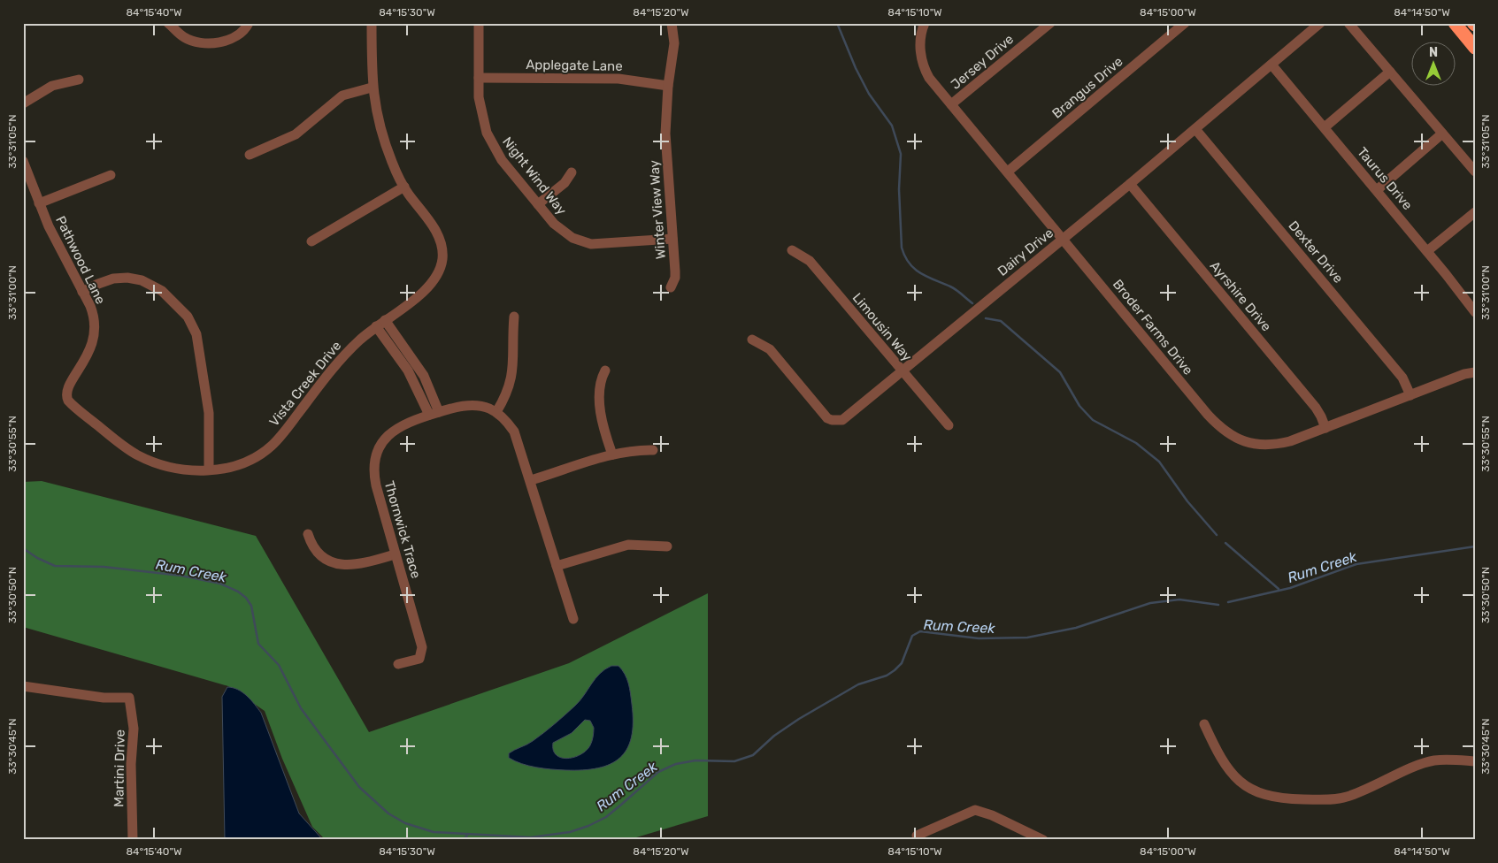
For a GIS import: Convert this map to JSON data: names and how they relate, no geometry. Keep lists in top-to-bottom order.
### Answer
{
  "streets": {
    "street": [
      "Jersey Drive",
      "Applegate Lane",
      "Brangus Drive",
      "Night Wind Way",
      "Taurus Drive",
      "Winter View Way",
      "Dairy Drive",
      "Dexter Drive",
      "Pathwood Lane",
      "Ayrshire Drive",
      "Limousin Way",
      "Broder Farms Drive",
      "Vista Creek Drive",
      "Thornwick Trace",
      "Martini Drive"
    ]
  },
  "crossings": [
    ["Jersey Drive", "Broder Farms Drive"],
    ["Applegate Lane", "Night Wind Way"],
    ["Applegate Lane", "Winter View Way"],
    ["Brangus Drive", "Broder Farms Drive"],
    ["Night Wind Way", "Winter View Way"],
    ["Taurus Drive", "Dairy Drive"],
    ["Dairy Drive", "Dexter Drive"],
    ["Dairy Drive", "Ayrshire Drive"],
    ["Dairy Drive", "Limousin Way"],
    ["Dairy Drive", "Broder Farms Drive"],
    ["Dexter Drive", "Broder Farms Drive"],
    ["Pathwood Lane", "Vista Creek Drive"],
    ["Ayrshire Drive", "Broder Farms Drive"]
  ],
  "water": ["Rum Creek"],
  "north": "top",
  "coordinates": [
    "84°15'40\"W",
    "84°15'30\"W",
    "84°15'20\"W",
    "84°15'10\"W",
    "84°15'00\"W",
    "84°14'50\"W",
    "33°31'05\"N",
    "33°31'00\"N",
    "33°30'55\"N",
    "33°30'50\"N",
    "33°30'45\"N"
  ]
}
